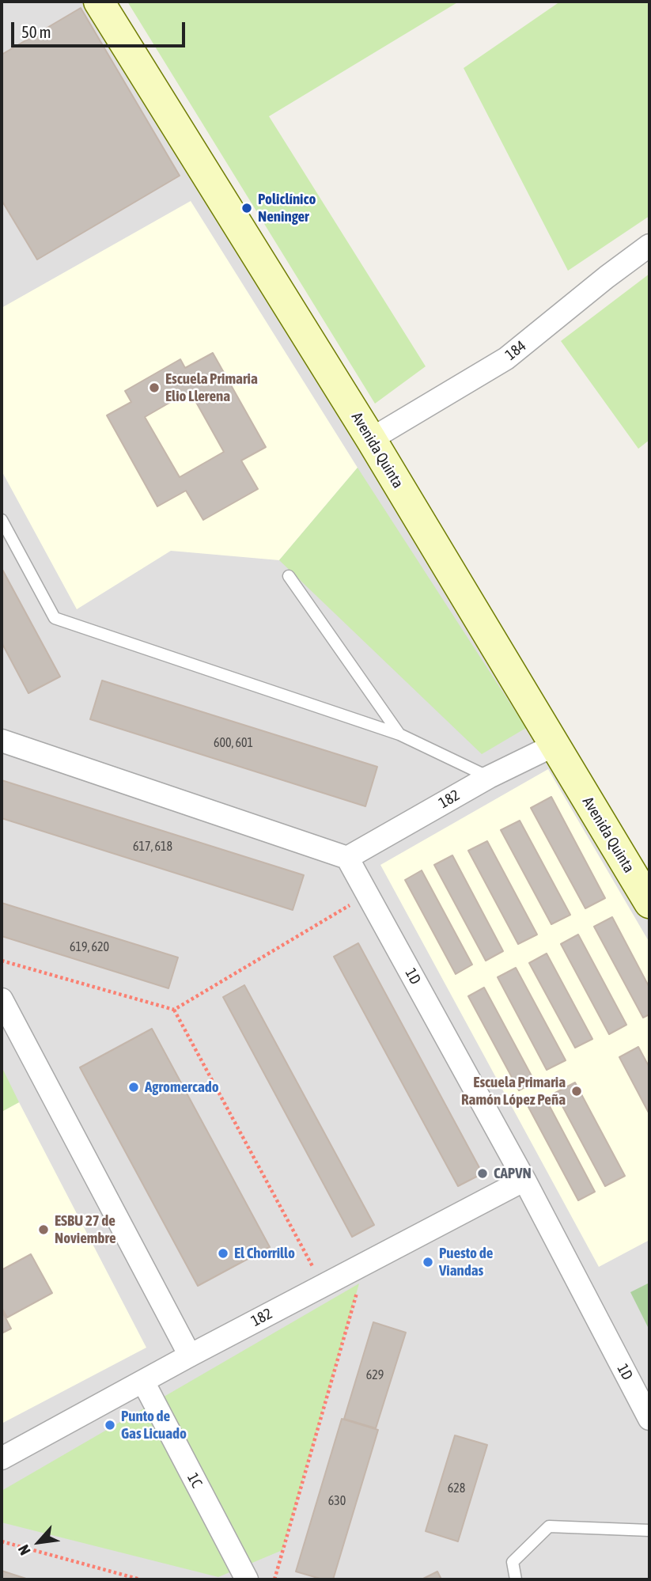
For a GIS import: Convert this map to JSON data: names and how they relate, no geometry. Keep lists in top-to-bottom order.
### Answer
{
  "streets": {
    "main road": ["Avenida Quinta"],
    "street": [
      "184",
      "182",
      "1D",
      "1C"
    ]
  },
  "crossings": [
    ["184", "Avenida Quinta"],
    ["Avenida Quinta", "182"],
    ["182", "1D"],
    ["182", "1C"]
  ],
  "places": [
    "Policlínico Neninger",
    "Escuela Primaria Elio Llerena",
    "Agromercado",
    "Escuela Primaria Ramón López Peña",
    "CAPVN",
    "ESBU 27 de Noviembre",
    "El Chorrillo",
    "Puesto de Viandas",
    "Punto de Gas Licuado"
  ],
  "house_numbers": [
    "600, 601",
    "617, 618",
    "619, 620",
    "629",
    "628",
    "630"
  ],
  "scale_bar": "50 m",
  "north": "bottom left"
}
